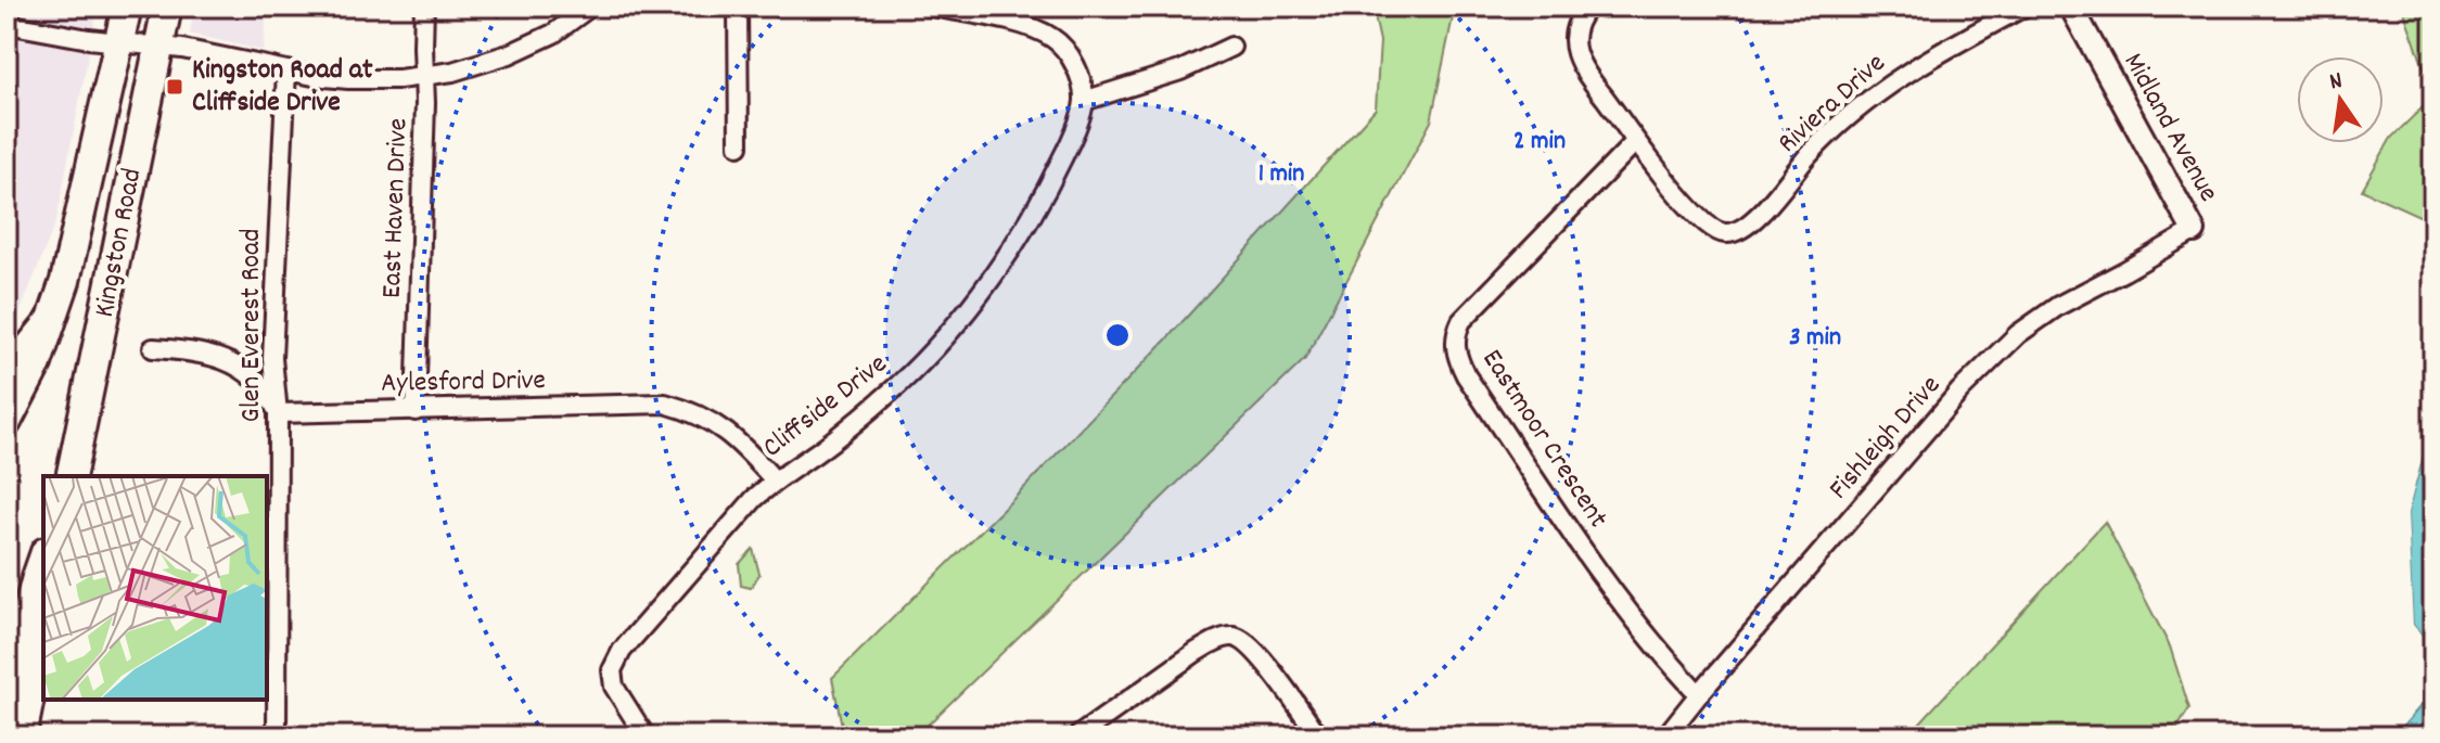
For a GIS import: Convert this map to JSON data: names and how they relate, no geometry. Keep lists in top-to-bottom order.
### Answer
{
  "streets": {
    "main road": ["Kingston Road"],
    "street": [
      "Riviera Drive",
      "Midland Avenue",
      "East Haven Drive",
      "Glen Everest Road",
      "Aylesford Drive",
      "Cliffside Drive",
      "Fishleigh Drive",
      "Eastmoor Crescent"
    ]
  },
  "crossings": [
    ["Riviera Drive", "Eastmoor Crescent"],
    ["Midland Avenue", "Fishleigh Drive"],
    ["East Haven Drive", "Aylesford Drive"],
    ["Glen Everest Road", "Aylesford Drive"],
    ["Aylesford Drive", "Cliffside Drive"],
    ["Fishleigh Drive", "Eastmoor Crescent"]
  ],
  "places": {
    "transit": ["Kingston Road at Cliffside Drive"]
  },
  "north": "top",
  "rings": ["2 min", "1 min", "3 min"]
}
